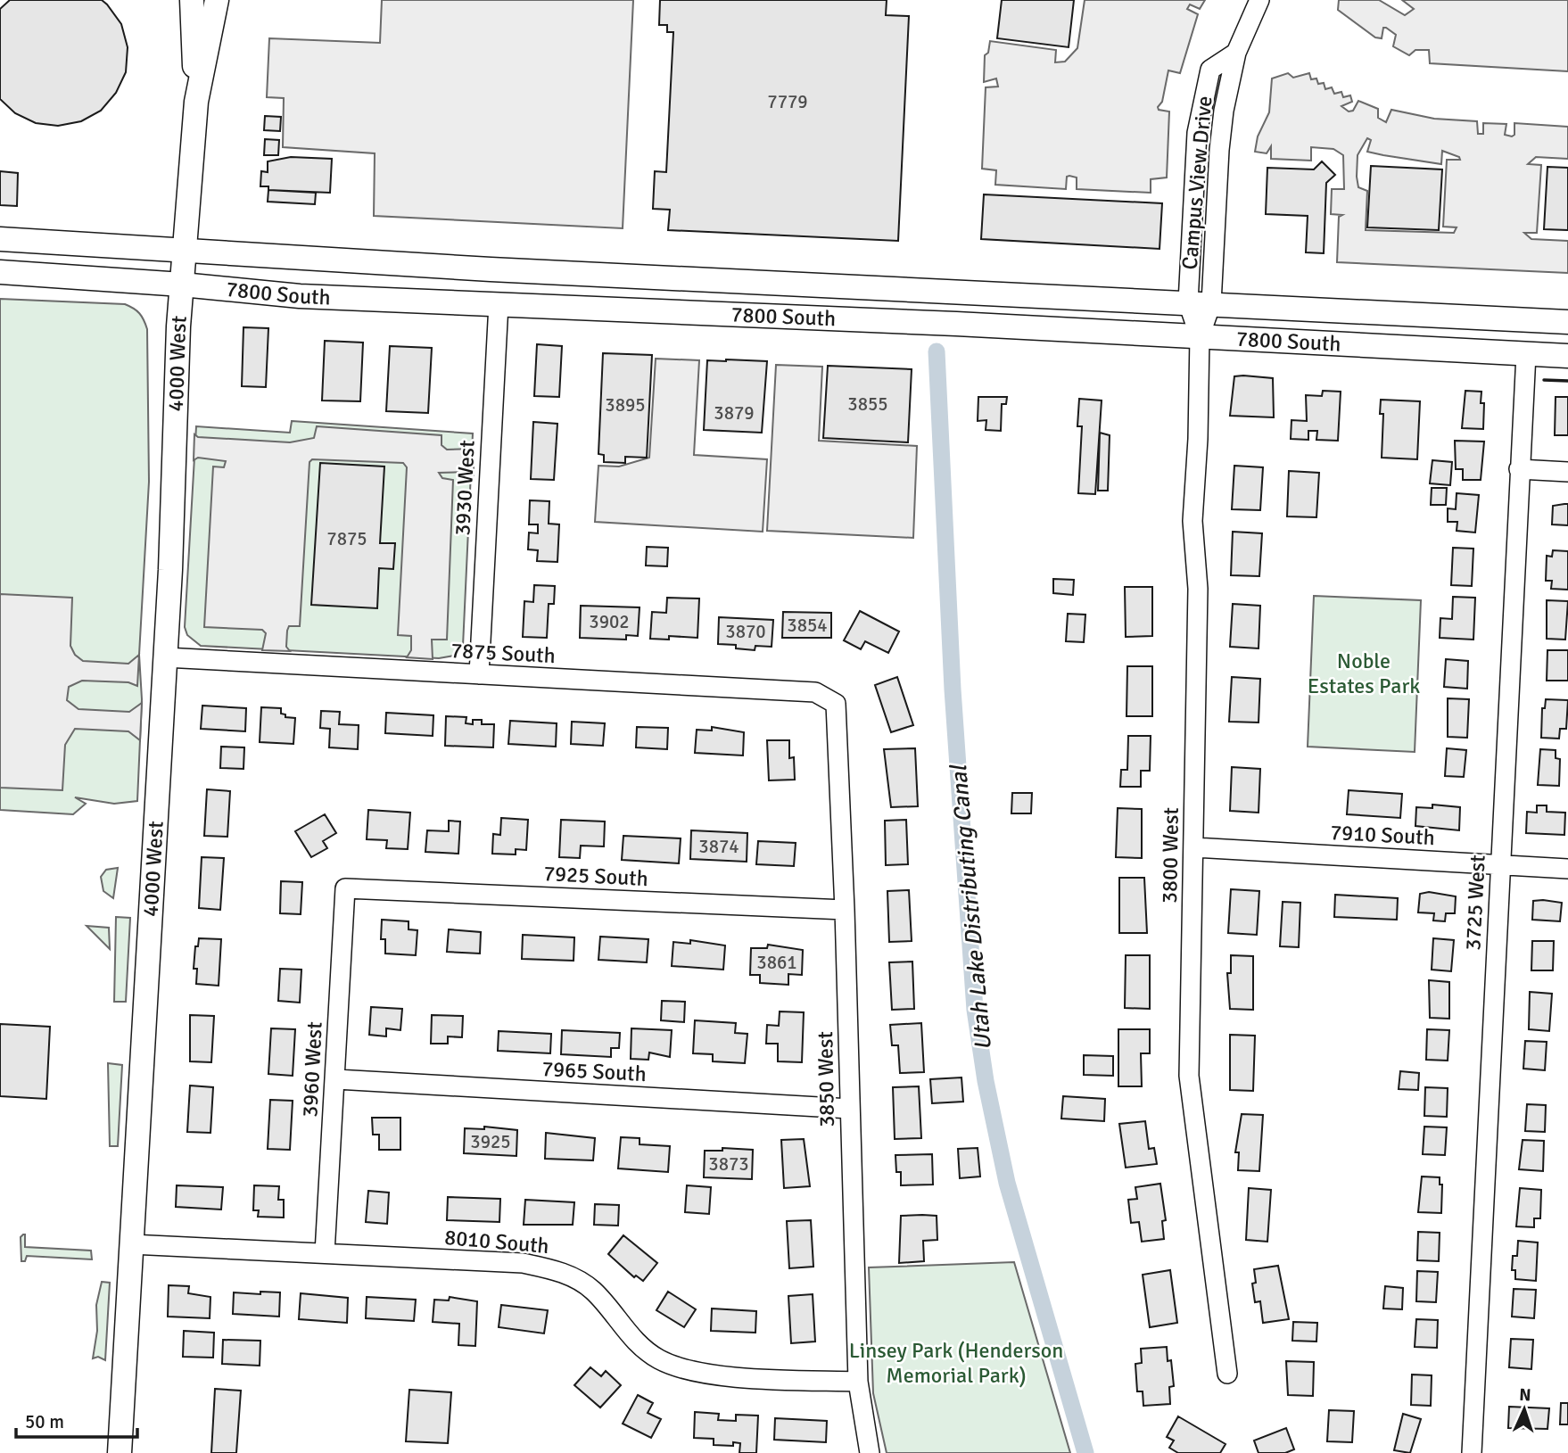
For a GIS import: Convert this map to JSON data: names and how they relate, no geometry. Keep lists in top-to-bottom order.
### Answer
{
  "streets": {
    "main road": ["7800 South", "4000 West"],
    "street": [
      "Campus View Drive",
      "3930 West",
      "7875 South",
      "7910 South",
      "3800 West",
      "7925 South",
      "3725 West",
      "3960 West",
      "7965 South",
      "3850 West",
      "8010 South"
    ]
  },
  "crossings": [
    ["Campus View Drive", "7800 South"],
    ["Campus View Drive", "3800 West"],
    ["7800 South", "4000 West"],
    ["7800 South", "3930 West"],
    ["7800 South", "3800 West"],
    ["7800 South", "3725 West"],
    ["4000 West", "7875 South"],
    ["4000 West", "8010 South"],
    ["3930 West", "7875 South"],
    ["7875 South", "3850 West"],
    ["7910 South", "3800 West"],
    ["7910 South", "3725 West"],
    ["7925 South", "3960 West"],
    ["7925 South", "3850 West"],
    ["3960 West", "7965 South"],
    ["3960 West", "8010 South"],
    ["7965 South", "3850 West"],
    ["3850 West", "8010 South"]
  ],
  "water": ["Utah Lake Distributing Canal"],
  "parks": ["Noble Estates Park", "Linsey Park (Henderson Memorial Park)"],
  "house_numbers": [
    "7779",
    "3855",
    "3895",
    "3879",
    "7875",
    "3902",
    "3854",
    "3870",
    "3874",
    "3861",
    "3925",
    "3873"
  ],
  "scale_bar": "50 m",
  "north": "top"
}
